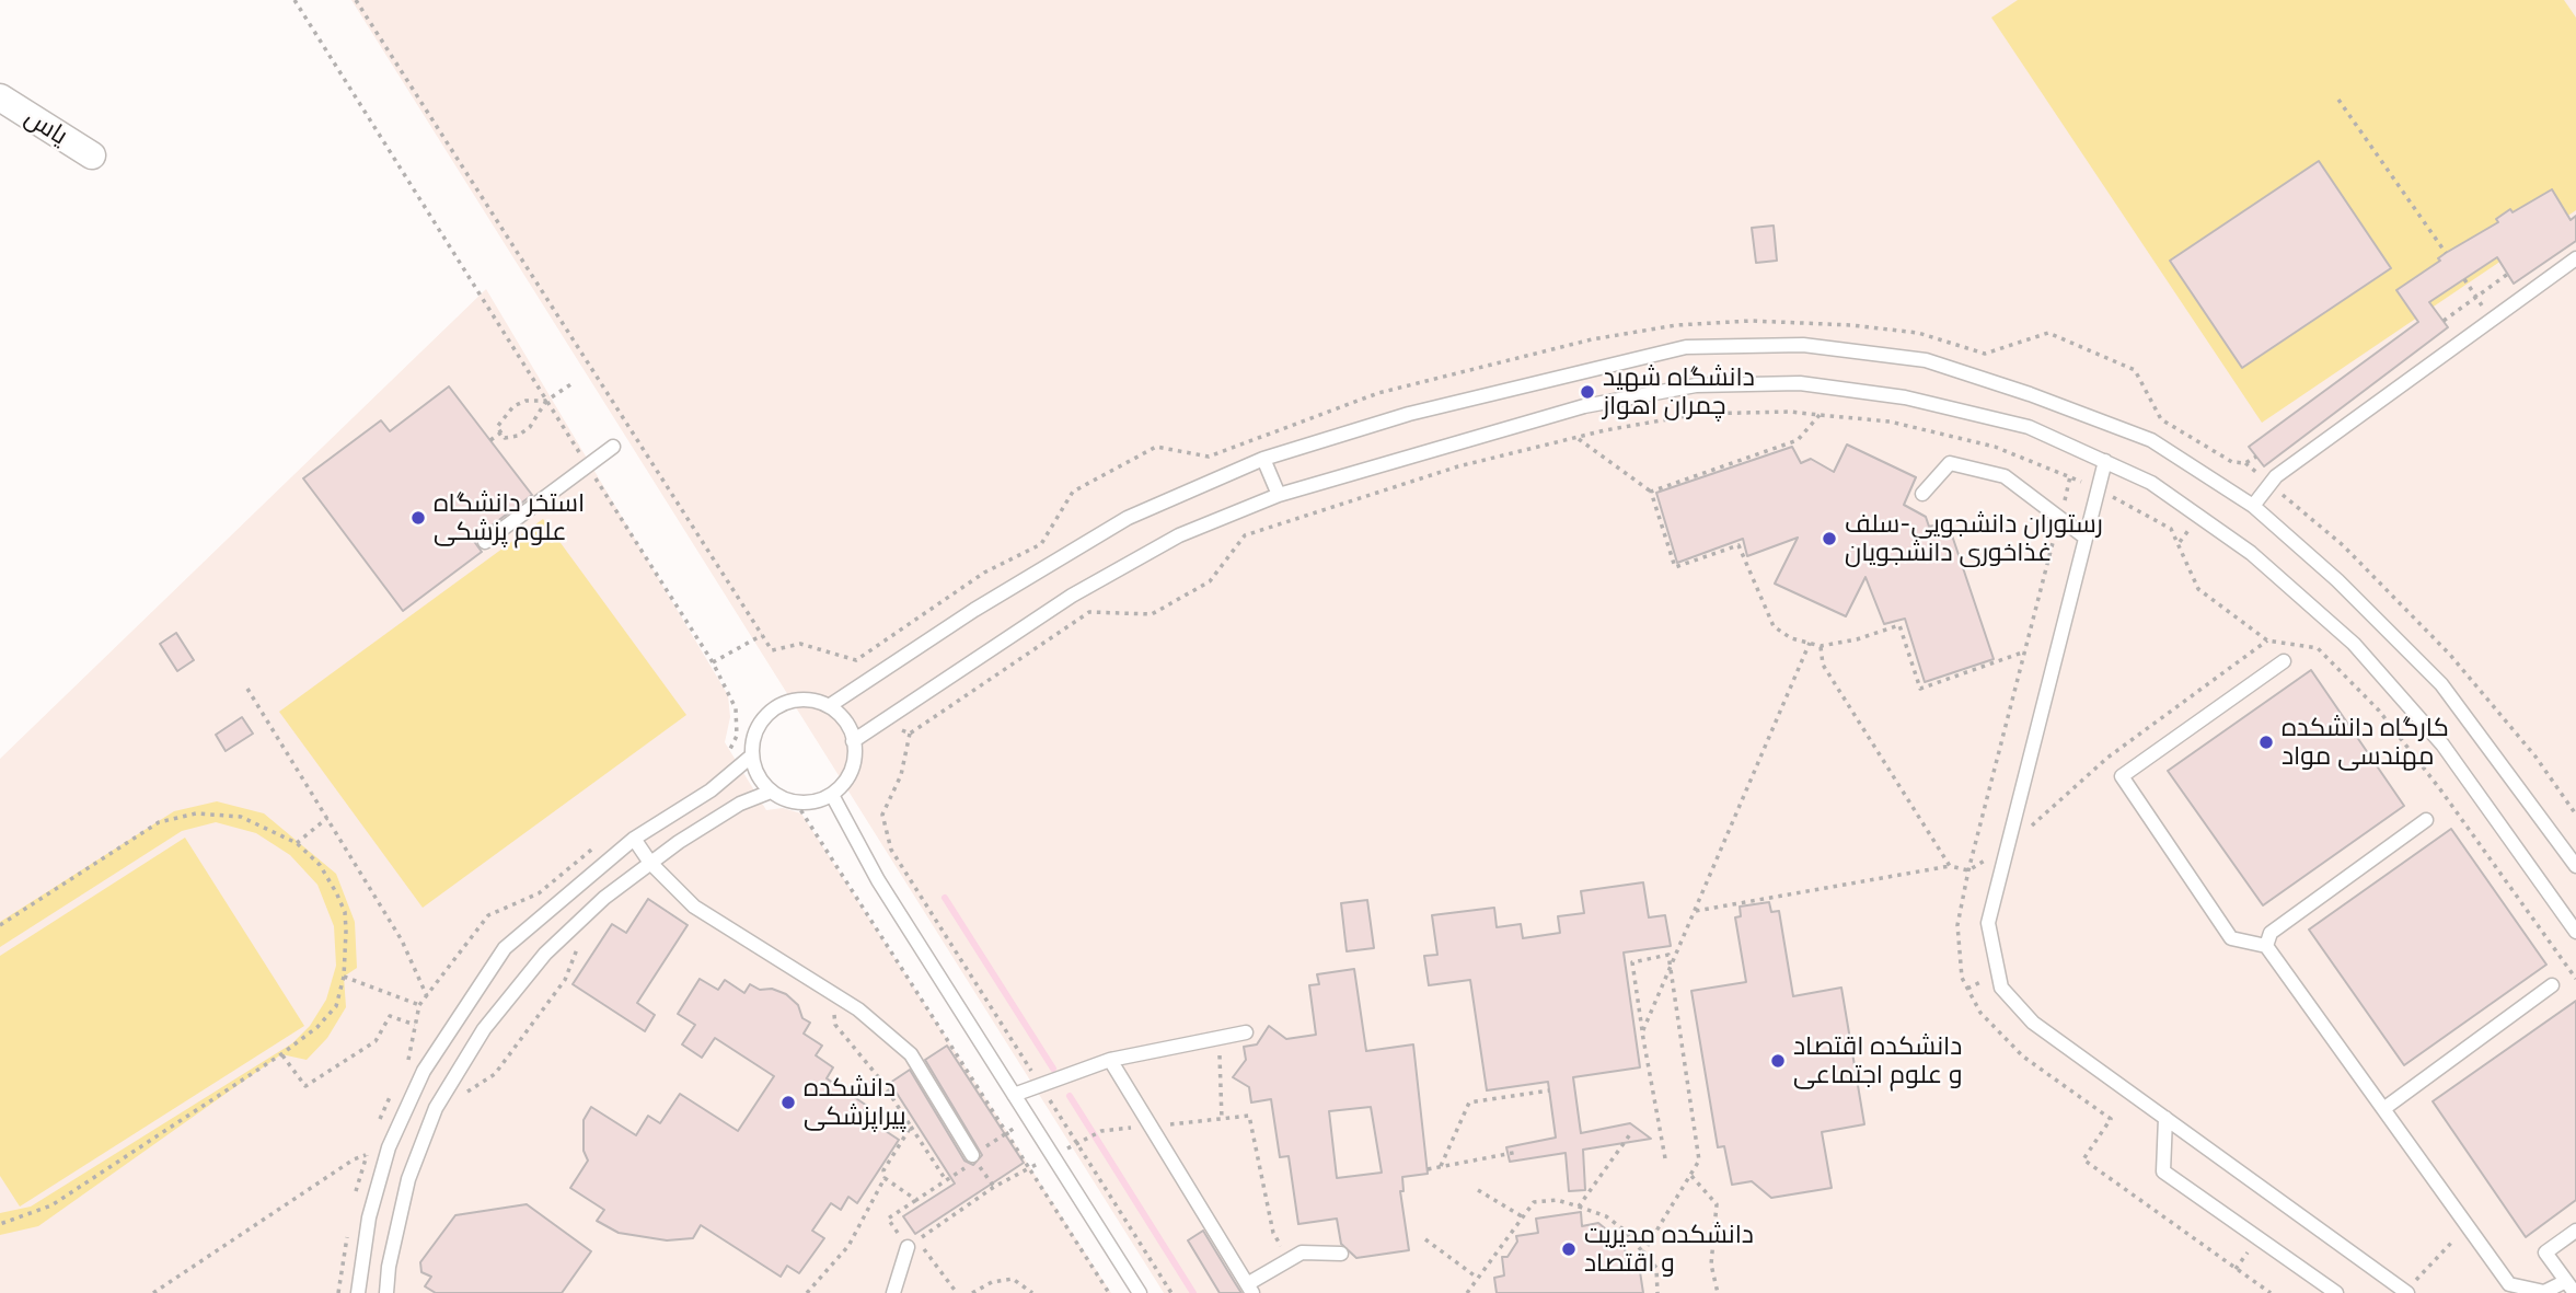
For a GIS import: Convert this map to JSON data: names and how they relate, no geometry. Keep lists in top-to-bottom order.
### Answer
{
  "streets": {
    "street": ["یاس"]
  },
  "places": [
    "دانشگاه شهید چمران اهواز",
    "استخر دانشگاه علوم پزشکی",
    "رستوران دانشجویی-سلف غذاخوری دانشجویان",
    "کارگاه دانشکده مهندسی مواد",
    "دانشکده اقتصاد و علوم اجتماعی",
    "دانشکده پیراپزشکی",
    "دانشکده مدیریت و اقتصاد"
  ]
}
